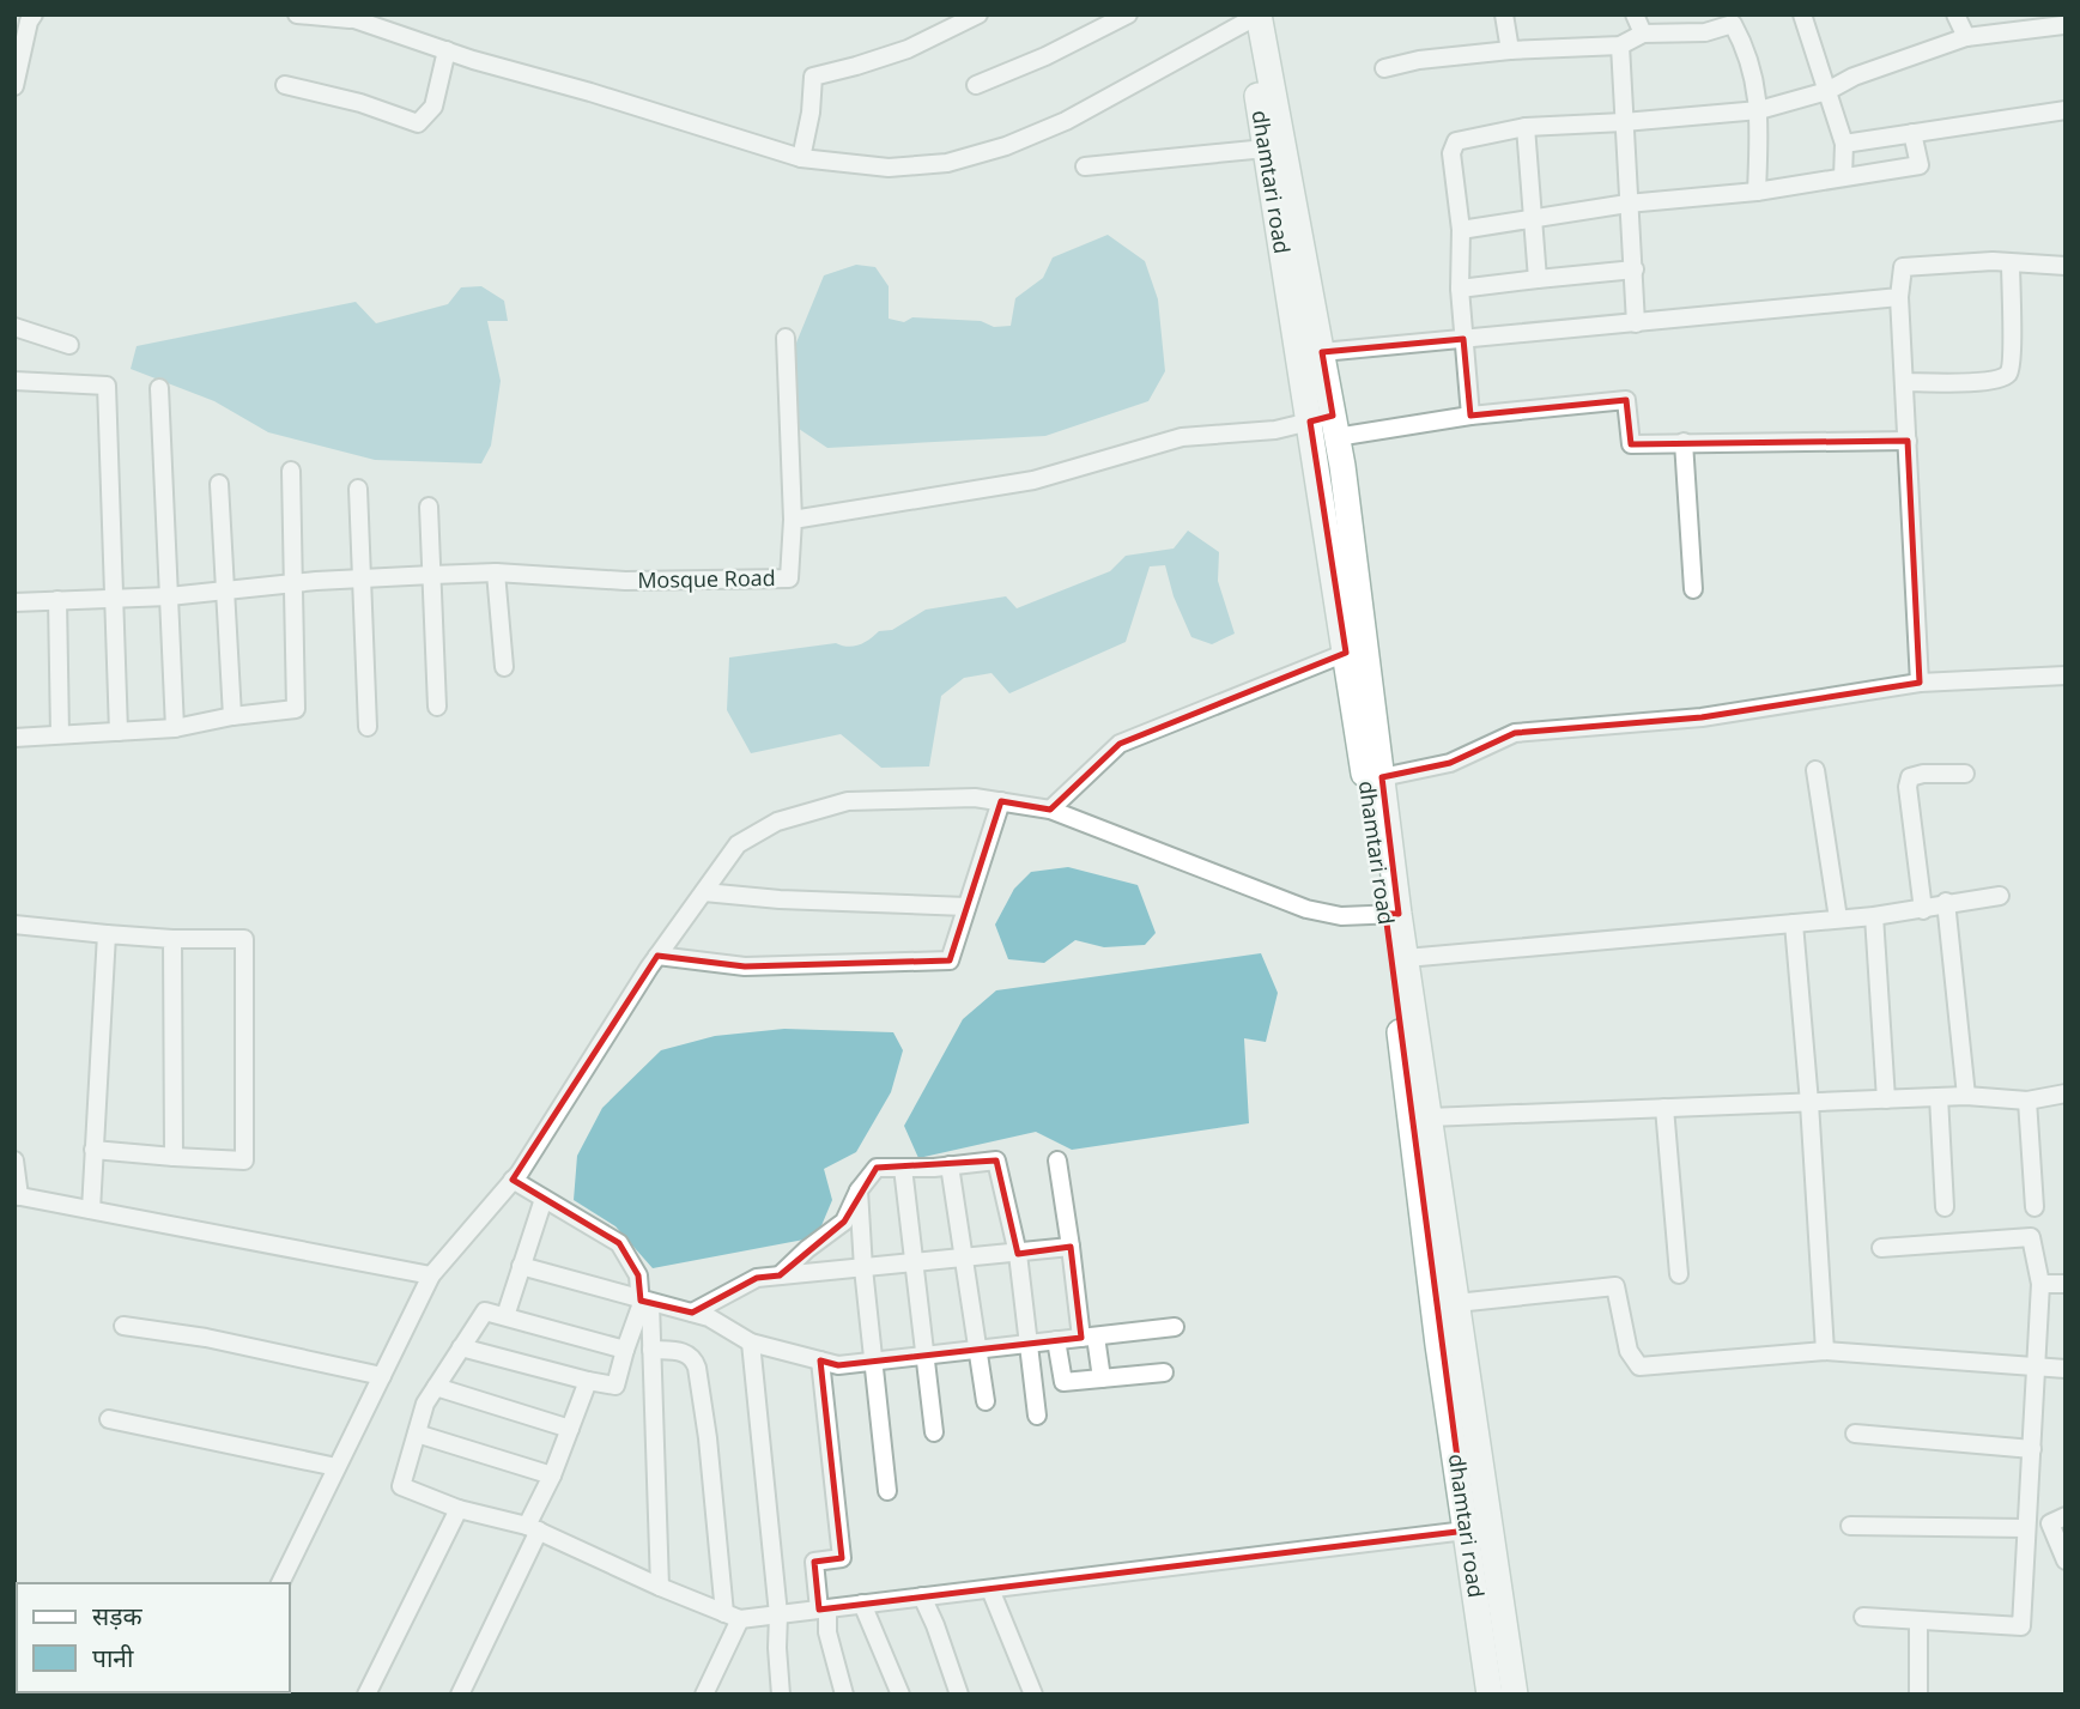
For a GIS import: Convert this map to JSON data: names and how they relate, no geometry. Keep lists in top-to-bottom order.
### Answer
{
  "streets": {
    "main road": ["dhamtari road"],
    "street": ["Mosque Road"]
  },
  "legend": ["सड़क", "पानी"]
}
